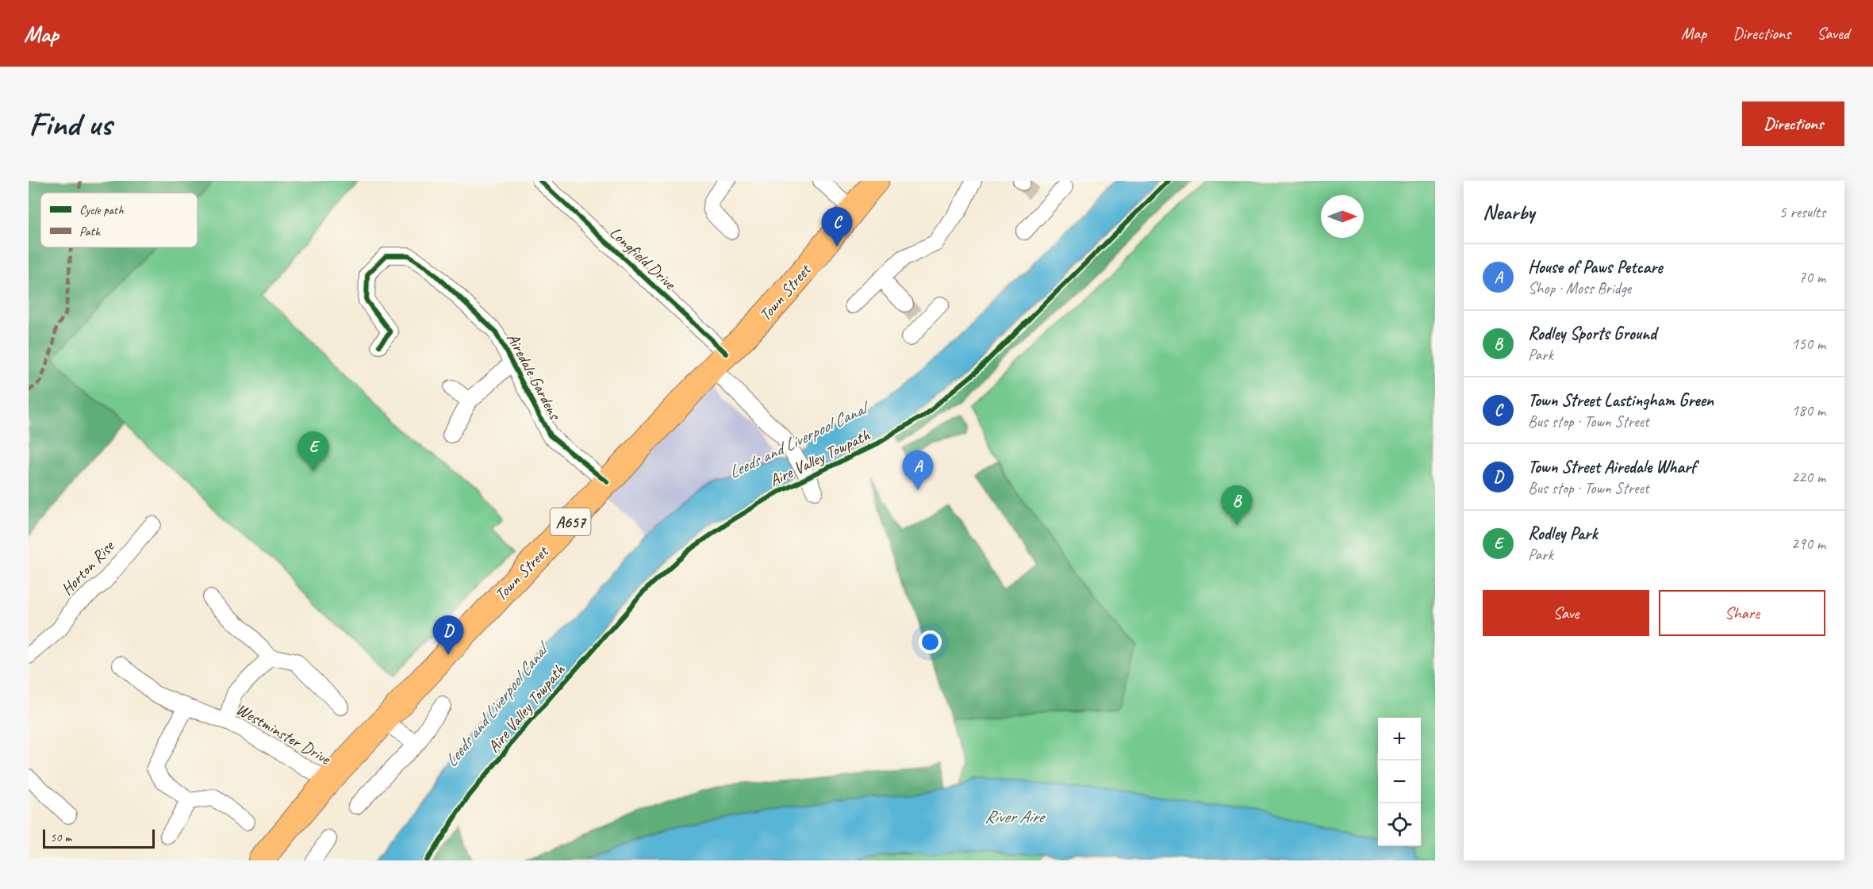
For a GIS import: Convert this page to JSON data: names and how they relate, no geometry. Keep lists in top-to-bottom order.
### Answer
{
  "streets": {
    "main road": ["Town Street", "A657"],
    "street": [
      "Longfield Drive",
      "Airedale Gardens",
      "Horton Rise",
      "Westminster Drive"
    ],
    "cycle path": ["Aire Valley Towpath"]
  },
  "crossings": [
    ["Longfield Drive", "Town Street"],
    ["Town Street", "Airedale Gardens"],
    ["Town Street", "Westminster Drive"]
  ],
  "water": ["Leeds and Liverpool Canal", "River Aire"],
  "legend": ["Cycle path", "Path"],
  "scale_bar": "50 m",
  "north": "right",
  "page": {
    "header": "Map",
    "nav": ["Map", "Directions", "Saved"],
    "buttons": [
      "Directions",
      ["Save", "Share"]
    ],
    "title": "Find us",
    "heading": ["Nearby", "5 results"],
    "pins": [
      "C",
      "E",
      "A",
      "B",
      "D"
    ],
    "list": [
      {
        "mark": "A",
        "name": "House of Paws Petcare",
        "note": "Shop · Moss Bridge",
        "value": "70 m"
      },
      {
        "mark": "B",
        "name": "Rodley Sports Ground",
        "note": "Park",
        "value": "150 m"
      },
      {
        "mark": "C",
        "name": "Town Street Lastingham Green",
        "note": "Bus stop · Town Street",
        "value": "180 m"
      },
      {
        "mark": "D",
        "name": "Town Street Airedale Wharf",
        "note": "Bus stop · Town Street",
        "value": "220 m"
      },
      {
        "mark": "E",
        "name": "Rodley Park",
        "note": "Park",
        "value": "290 m"
      }
    ],
    "map_buttons": ["+", "−"],
    "scale": "50 m"
  }
}
